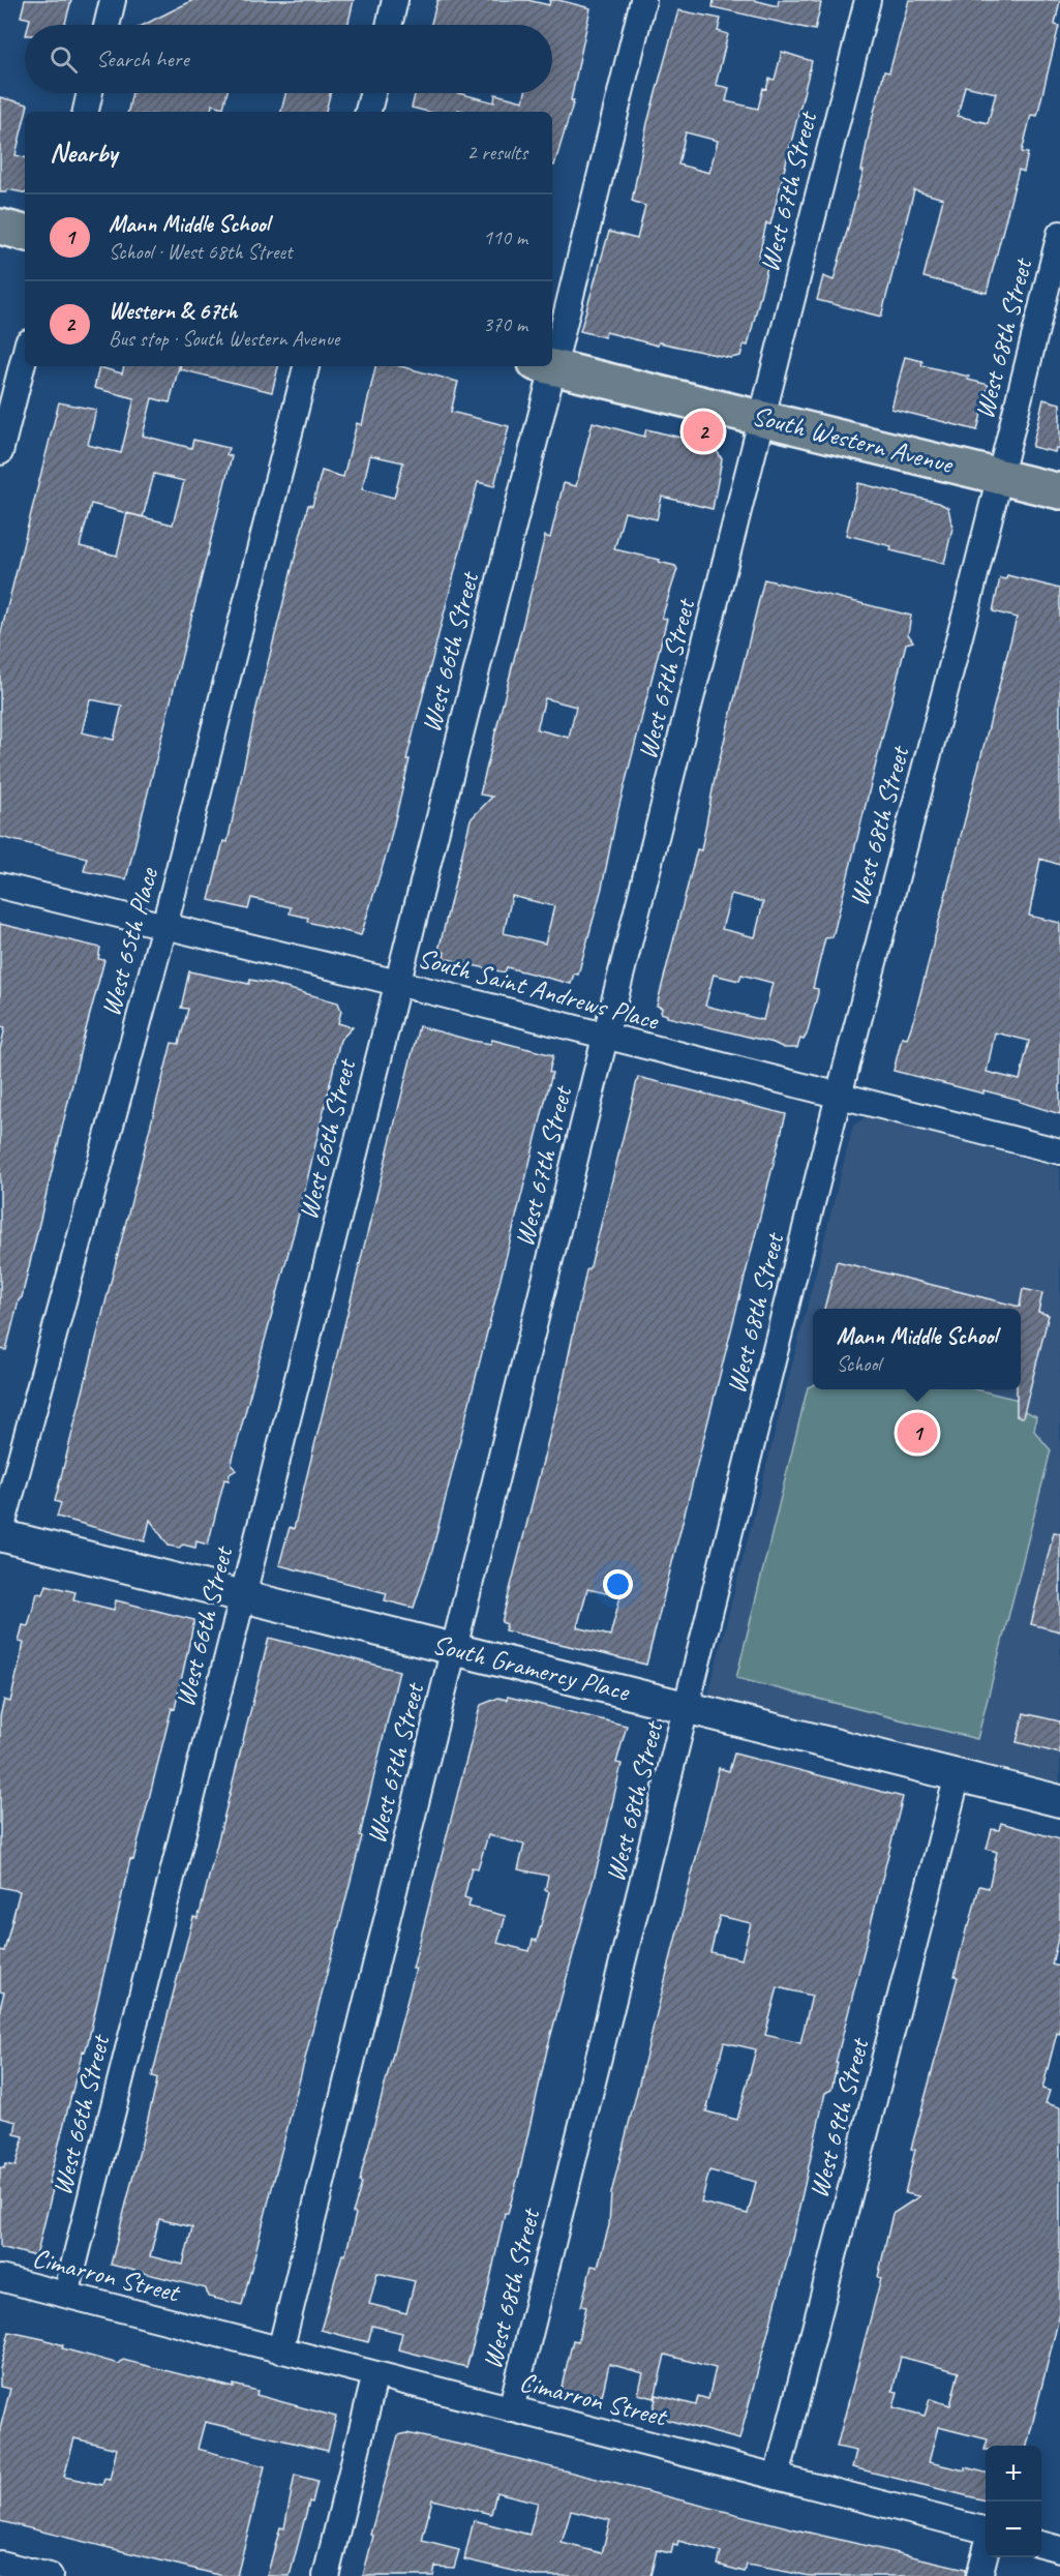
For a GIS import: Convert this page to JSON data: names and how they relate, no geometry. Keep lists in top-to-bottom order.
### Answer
{
  "streets": {
    "main road": ["South Western Avenue"],
    "street": [
      "West 67th Street",
      "West 68th Street",
      "West 66th Street",
      "West 65th Place",
      "South Saint Andrews Place",
      "South Gramercy Place",
      "West 69th Street",
      "Cimarron Street"
    ]
  },
  "crossings": [
    ["West 67th Street", "South Western Avenue"],
    ["West 67th Street", "South Saint Andrews Place"],
    ["West 67th Street", "South Gramercy Place"],
    ["West 67th Street", "Cimarron Street"],
    ["West 68th Street", "South Western Avenue"],
    ["West 68th Street", "South Saint Andrews Place"],
    ["West 68th Street", "South Gramercy Place"],
    ["West 68th Street", "Cimarron Street"],
    ["West 66th Street", "South Saint Andrews Place"],
    ["West 66th Street", "South Gramercy Place"],
    ["West 66th Street", "Cimarron Street"],
    ["West 65th Place", "South Saint Andrews Place"],
    ["West 65th Place", "South Gramercy Place"],
    ["South Gramercy Place", "West 69th Street"],
    ["West 69th Street", "Cimarron Street"]
  ],
  "page": {
    "search": "Search here",
    "heading": ["Nearby", "2 results"],
    "list": [
      {
        "mark": "1",
        "name": "Mann Middle School",
        "note": "School · West 68th Street",
        "value": "110 m"
      },
      {
        "mark": "2",
        "name": "Western & 67th",
        "note": "Bus stop · South Western Avenue",
        "value": "370 m"
      }
    ],
    "pins": ["2", "1"],
    "popup": ["Mann Middle School", "School"],
    "map_buttons": ["+", "−"]
  }
}
